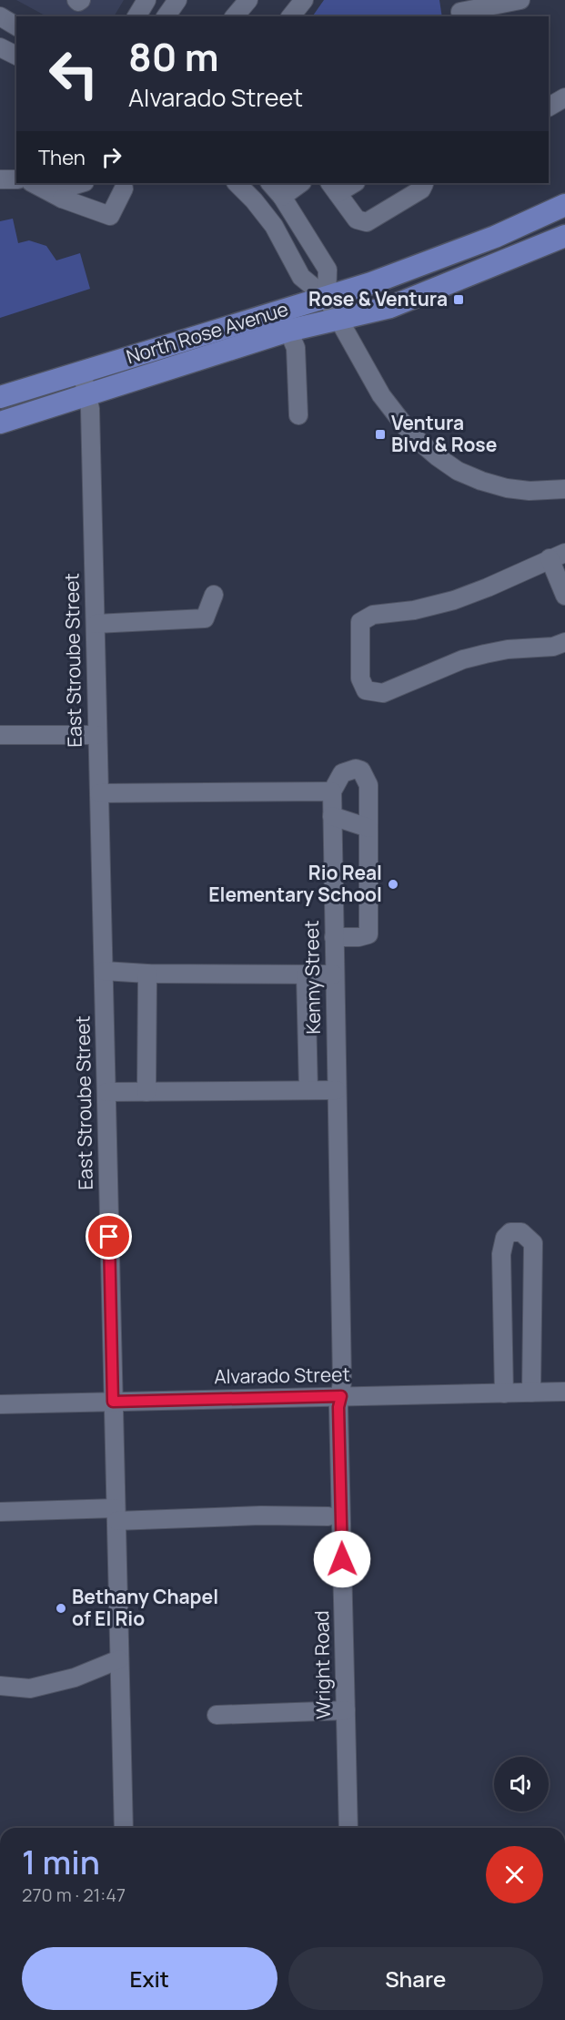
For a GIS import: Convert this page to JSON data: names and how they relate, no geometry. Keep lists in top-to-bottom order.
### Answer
{
  "streets": {
    "main road": ["North Rose Avenue"],
    "street": [
      "East Stroube Street",
      "Kenny Street",
      "Alvarado Street",
      "Wright Road"
    ]
  },
  "crossings": [
    ["North Rose Avenue", "East Stroube Street"],
    ["East Stroube Street", "Alvarado Street"],
    ["Kenny Street", "Alvarado Street"],
    ["Kenny Street", "Wright Road"],
    ["Alvarado Street", "Wright Road"]
  ],
  "places": {
    "transit": ["Rose & Ventura", "Ventura Blvd & Rose"],
    "other": ["Rio Real Elementary School", "Bethany Chapel of El Rio"]
  },
  "page": {
    "turn": ["80 m", "Alvarado Street"],
    "then": "Then",
    "heading": ["1 min", "270 m · 21:47"],
    "buttons": ["Exit", "Share"]
  }
}
